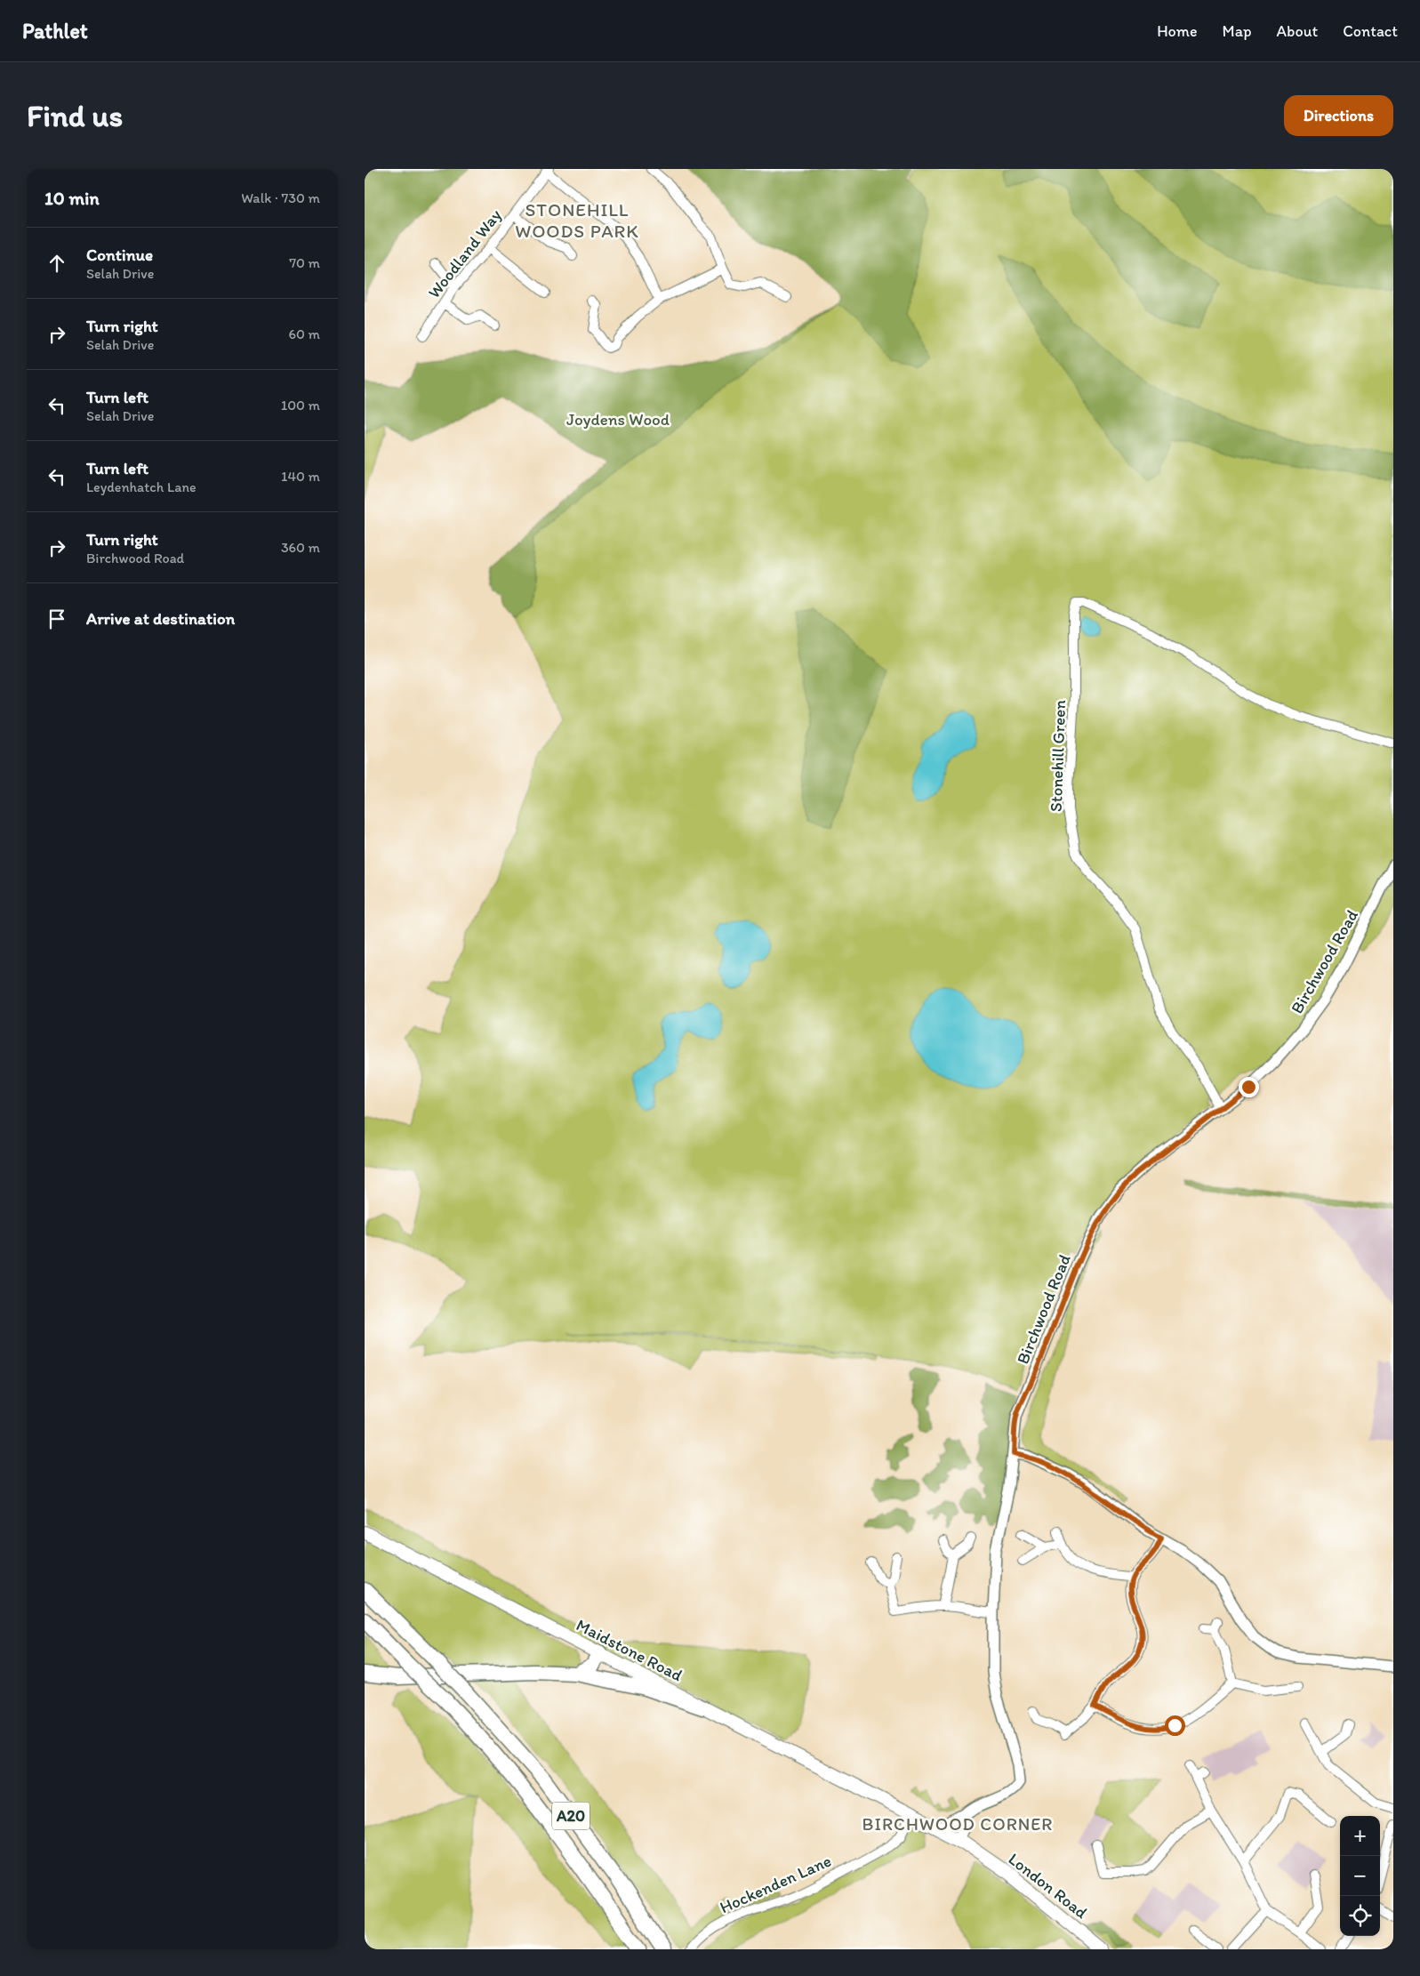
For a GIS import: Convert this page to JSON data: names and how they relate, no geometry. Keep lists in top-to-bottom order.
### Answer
{
  "streets": {
    "highway": ["A20"],
    "main road": ["Maidstone Road", "London Road"],
    "street": [
      "Woodland Way",
      "Stonehill Green",
      "Birchwood Road",
      "Hockenden Lane"
    ]
  },
  "crossings": [
    ["Stonehill Green", "Birchwood Road"],
    ["Birchwood Road", "London Road"],
    ["Maidstone Road", "London Road"],
    ["Hockenden Lane", "London Road"]
  ],
  "districts": ["STONEHILL WOODS PARK", "BIRCHWOOD CORNER"],
  "parks": ["Joydens Wood"],
  "page": {
    "header": "Pathlet",
    "nav": [
      "Home",
      "Map",
      "About",
      "Contact"
    ],
    "buttons": "Directions",
    "title": "Find us",
    "heading": ["10 min", "Walk · 730 m"],
    "list": [
      ["Continue", "Selah Drive", "70 m"],
      ["Turn right", "Selah Drive", "60 m"],
      ["Turn left", "Selah Drive", "100 m"],
      ["Turn left", "Leydenhatch Lane", "140 m"],
      ["Turn right", "Birchwood Road", "360 m"],
      "Arrive at destination"
    ],
    "map_buttons": ["+", "−"]
  }
}
